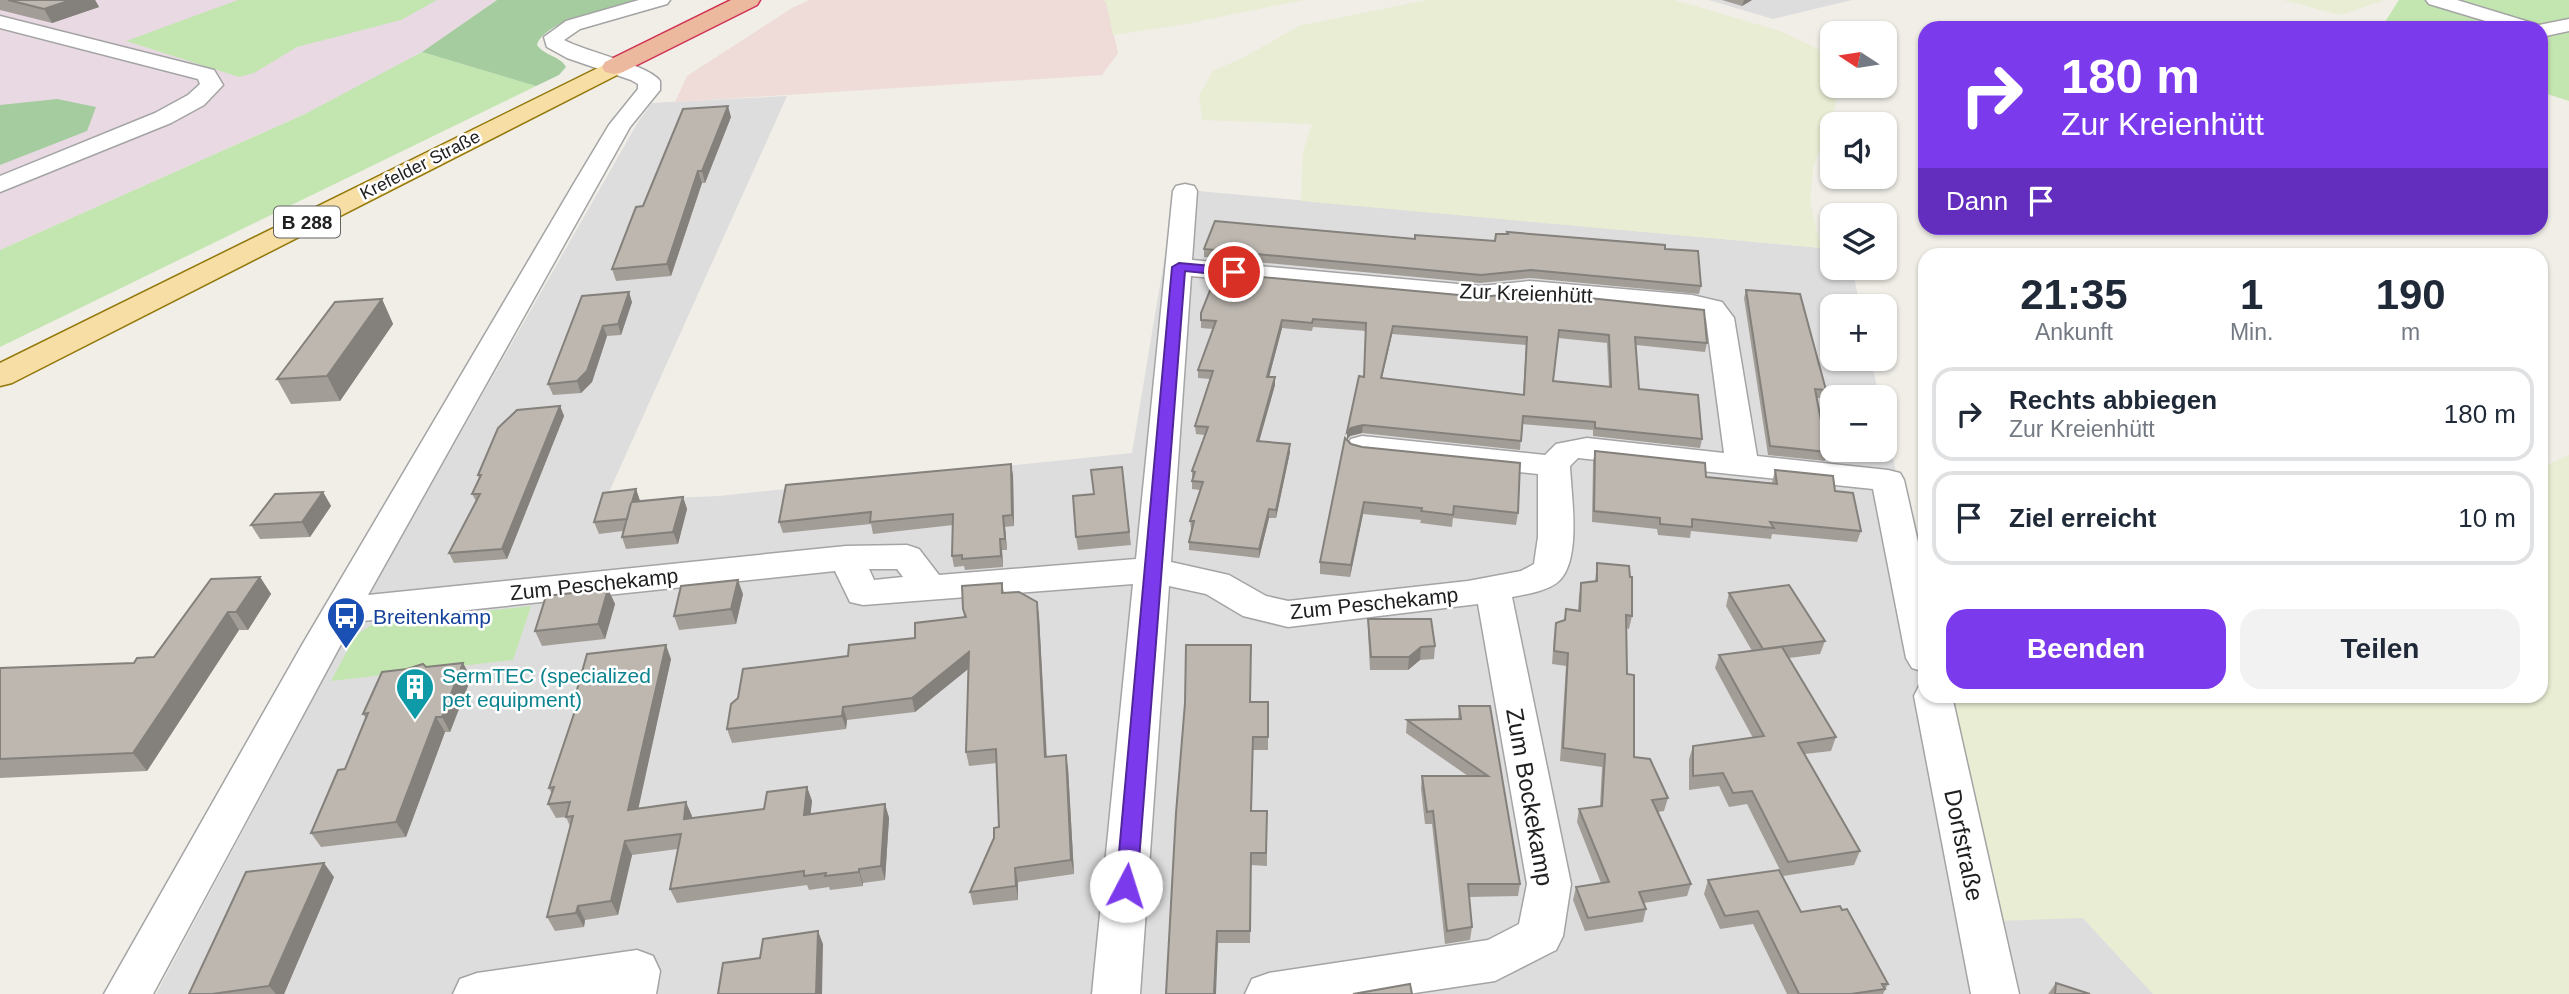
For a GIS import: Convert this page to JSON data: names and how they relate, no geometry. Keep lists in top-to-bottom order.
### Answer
{
  "streets": {
    "highway": ["Krefelder Straße", "B 288"],
    "street": [
      "Zur Kreienhütt",
      "Zum Peschekamp",
      "Zum Bockekamp",
      "Dorfstraße"
    ]
  },
  "crossings": [
    ["Zum Peschekamp", "Zum Bockekamp"]
  ],
  "places": {
    "bus stop": ["Breitenkamp"],
    "building": ["SermTEC (specialized pet equipment)"]
  },
  "north": "left",
  "page": {
    "map_buttons": ["+", "−"],
    "turn": ["180 m", "Zur Kreienhütt"],
    "then": "Dann",
    "eta": [
      "21:35",
      "Ankunft",
      "1",
      "Min.",
      "190",
      "m"
    ],
    "list": [
      {
        "name": "Rechts abbiegen",
        "note": "Zur Kreienhütt",
        "value": "180 m"
      },
      {
        "name": "Ziel erreicht",
        "value": "10 m"
      }
    ],
    "buttons": ["Beenden", "Teilen"]
  }
}
